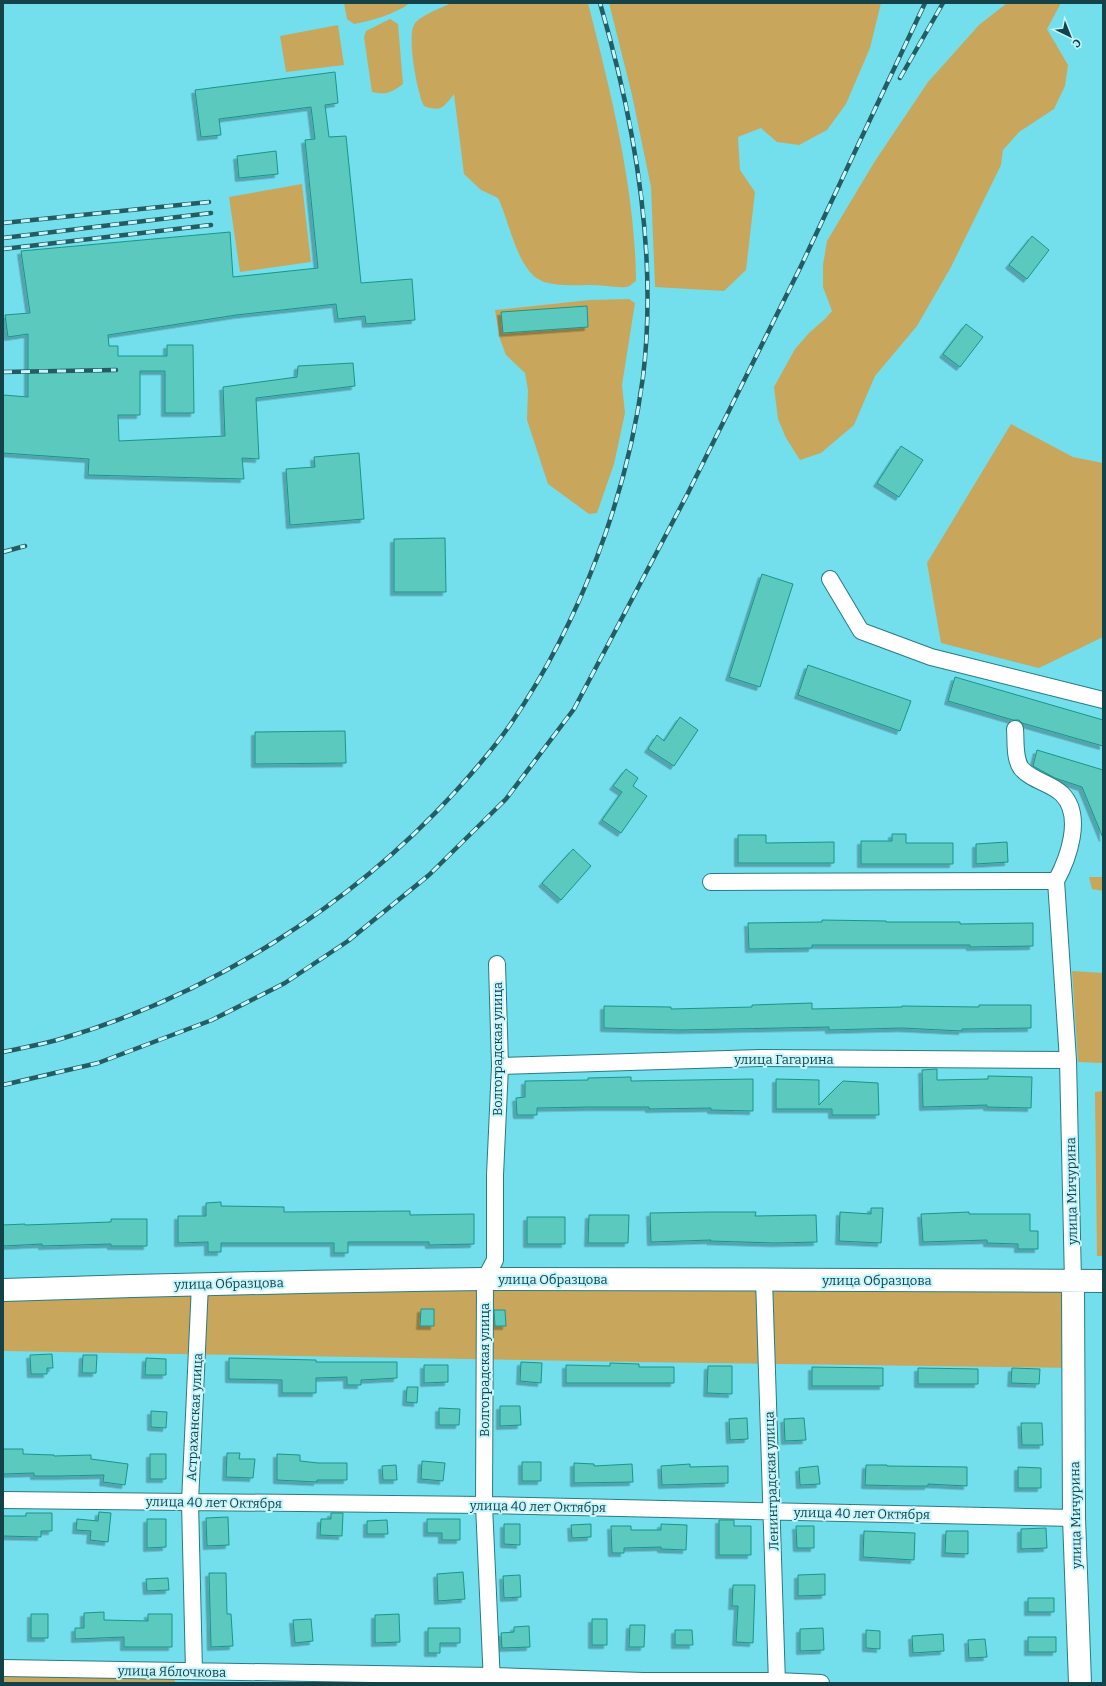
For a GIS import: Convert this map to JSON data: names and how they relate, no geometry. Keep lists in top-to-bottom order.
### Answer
{
  "streets": {
    "street": [
      "Волгоградская улица",
      "улица Гагарина",
      "улица Мичурина",
      "улица Образцова",
      "Астраханская улица",
      "Ленинградская улица",
      "улица 40 лет Октября",
      "улица Яблочкова"
    ]
  },
  "crossings": [
    ["Волгоградская улица", "улица Гагарина"],
    ["Волгоградская улица", "улица Образцова"],
    ["Волгоградская улица", "улица 40 лет Октября"],
    ["Волгоградская улица", "улица Яблочкова"],
    ["улица Гагарина", "улица Мичурина"],
    ["улица Мичурина", "улица Образцова"],
    ["улица Мичурина", "улица 40 лет Октября"],
    ["улица Образцова", "Астраханская улица"],
    ["улица Образцова", "Ленинградская улица"],
    ["Астраханская улица", "улица 40 лет Октября"],
    ["Астраханская улица", "улица Яблочкова"],
    ["Ленинградская улица", "улица 40 лет Октября"],
    ["Ленинградская улица", "улица Яблочкова"]
  ],
  "north": "bottom right"
}
